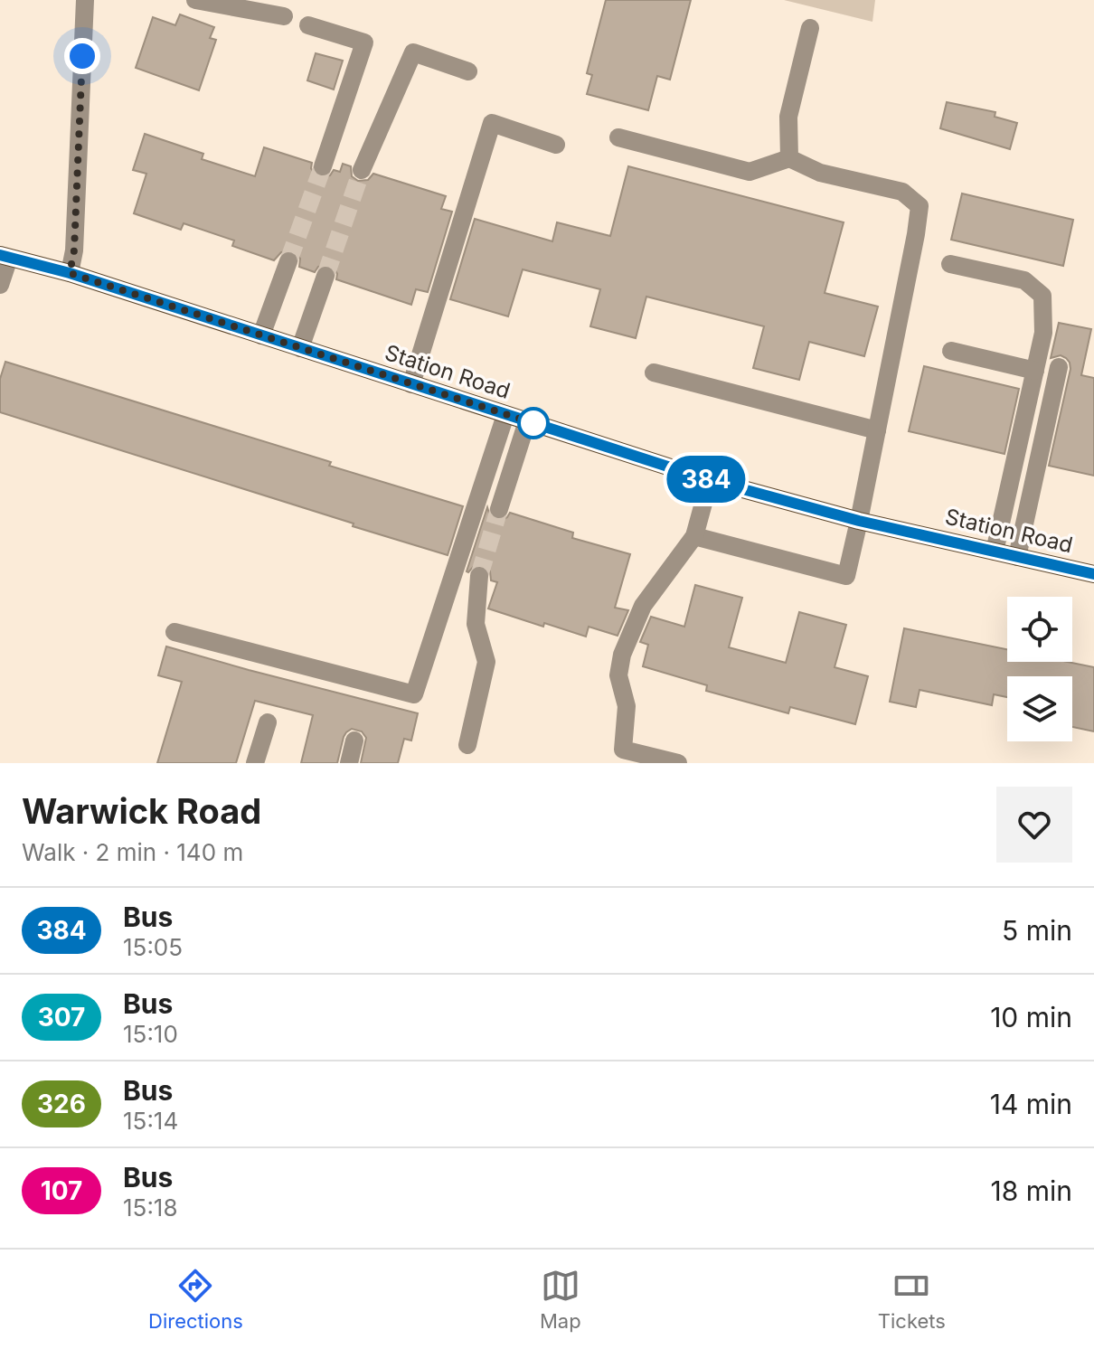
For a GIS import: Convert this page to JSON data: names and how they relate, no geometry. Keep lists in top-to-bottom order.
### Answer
{
  "streets": {
    "main road": ["Station Road"]
  },
  "lines": ["bus line 384"],
  "page": {
    "on_map": "384",
    "heading": ["Warwick Road", "Walk · 2 min · 140 m"],
    "list": [
      {
        "mark": "384",
        "name": "Bus",
        "note": "15:05",
        "value": "5 min"
      },
      {
        "mark": "307",
        "name": "Bus",
        "note": "15:10",
        "value": "10 min"
      },
      {
        "mark": "326",
        "name": "Bus",
        "note": "15:14",
        "value": "14 min"
      },
      {
        "mark": "107",
        "name": "Bus",
        "note": "15:18",
        "value": "18 min"
      }
    ],
    "tabs": ["Directions", "Map", "Tickets"]
  }
}
